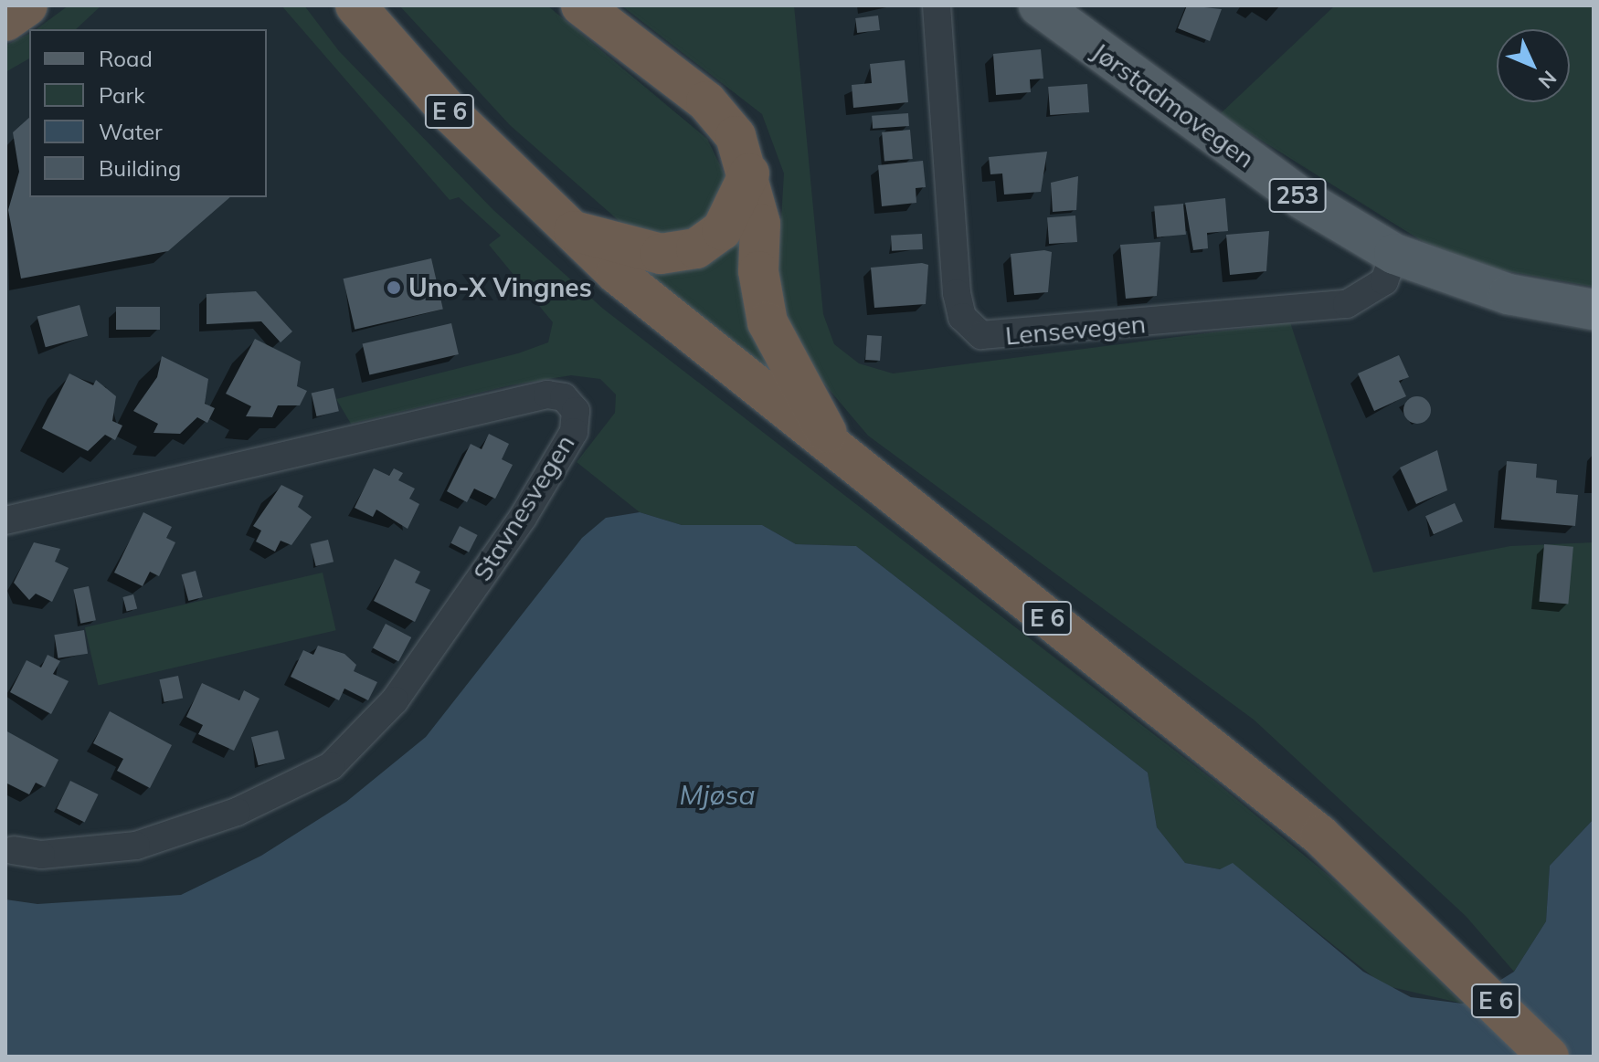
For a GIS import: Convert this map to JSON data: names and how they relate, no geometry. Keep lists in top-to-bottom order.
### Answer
{
  "streets": {
    "highway": ["E 6"],
    "main road": ["Jørstadmovegen", "253"],
    "street": ["Lensevegen", "Stavnesvegen"]
  },
  "crossings": [
    ["Jørstadmovegen", "Lensevegen"]
  ],
  "water": ["Mjøsa"],
  "places": ["Uno-X Vingnes"],
  "legend": [
    "Road",
    "Park",
    "Water",
    "Building"
  ],
  "north": "bottom right"
}
